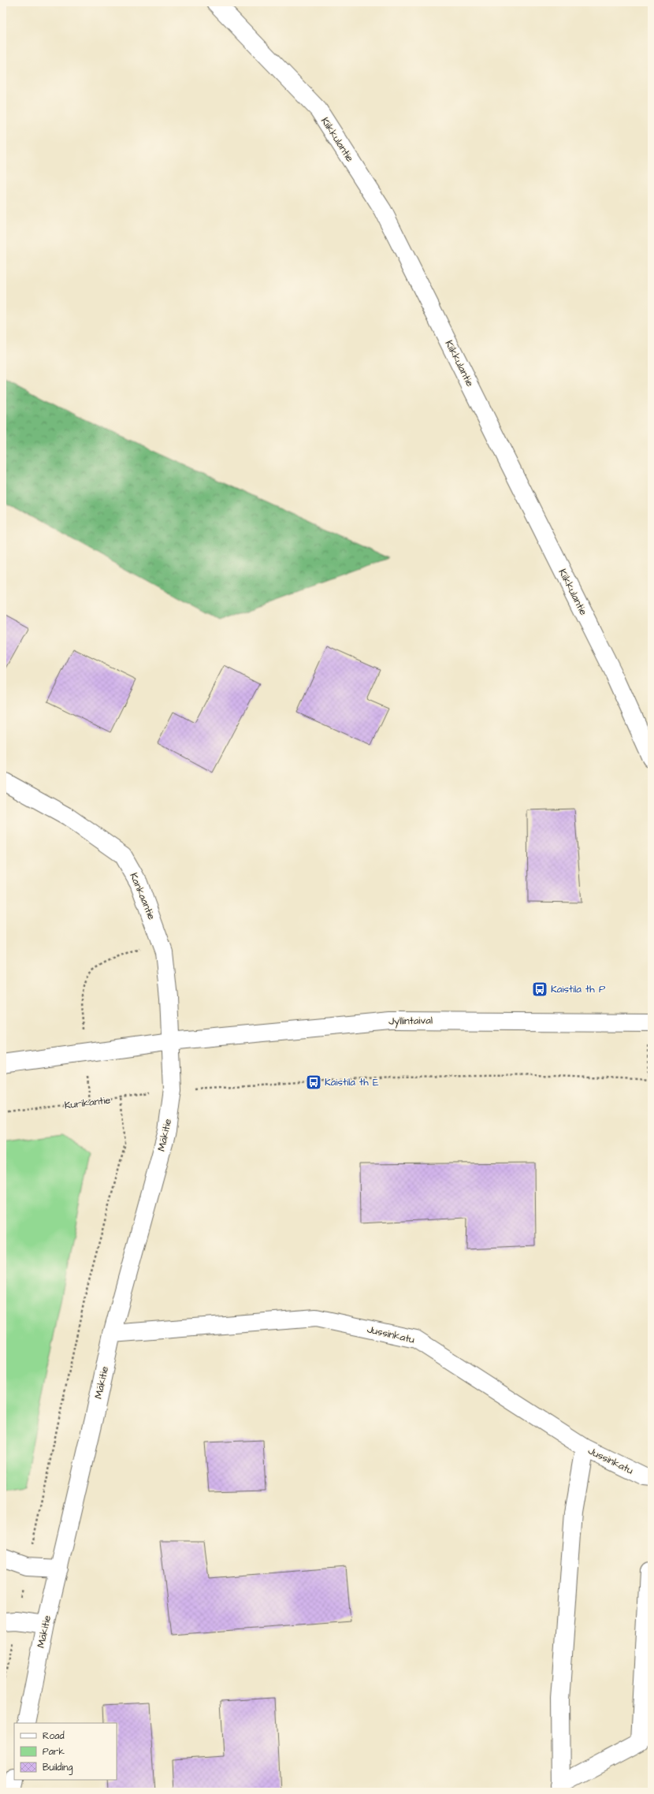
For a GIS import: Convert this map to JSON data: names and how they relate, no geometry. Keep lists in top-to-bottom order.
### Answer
{
  "streets": {
    "street": [
      "Kiikkulantie",
      "Kankaantie",
      "Jyllintaival",
      "Mäkitie",
      "Jussinkatu"
    ],
    "path": ["Kurikantie"]
  },
  "crossings": [
    ["Kankaantie", "Jyllintaival"],
    ["Kankaantie", "Mäkitie"],
    ["Jyllintaival", "Mäkitie"],
    ["Kurikantie", "Mäkitie"],
    ["Mäkitie", "Jussinkatu"]
  ],
  "places": {
    "bus stop": ["Kaistila th P", "Kaistila th E"]
  },
  "legend": ["Road", "Park", "Building"]
}
